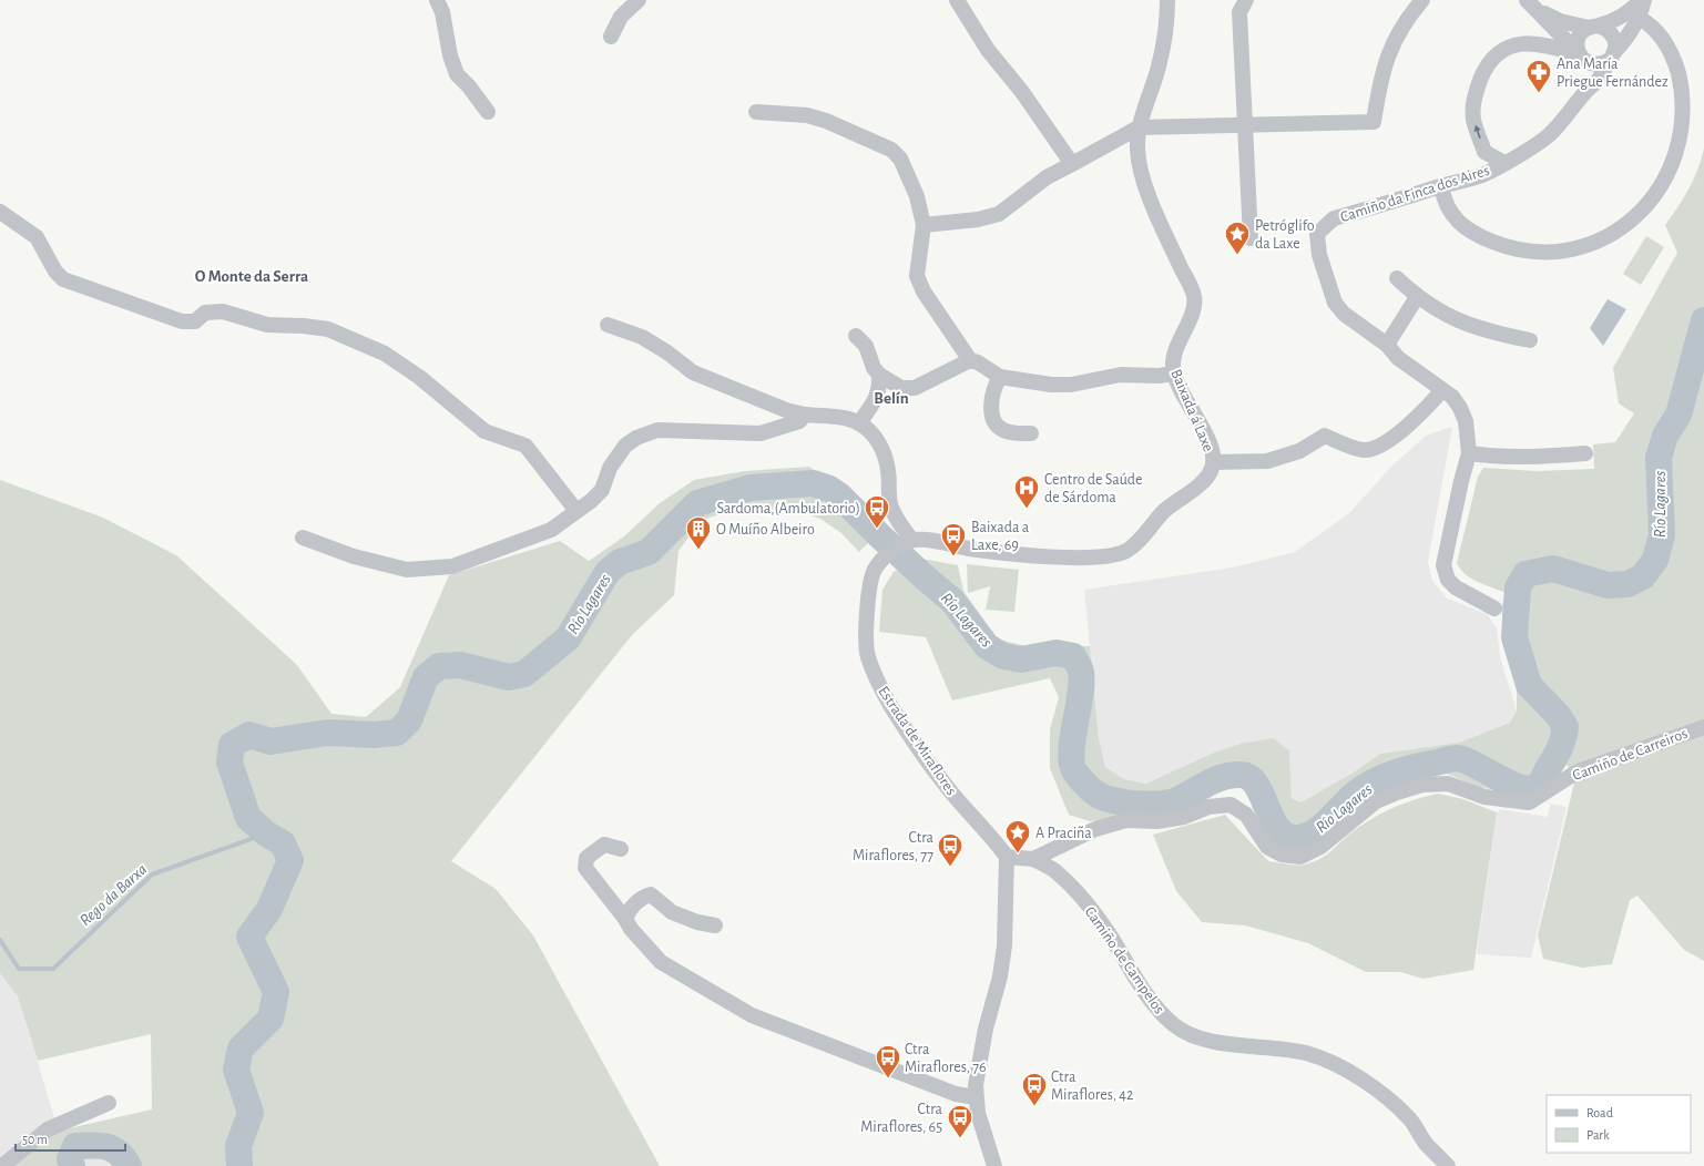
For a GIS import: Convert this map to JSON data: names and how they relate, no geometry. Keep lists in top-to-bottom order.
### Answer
{
  "streets": {
    "street": [
      "Camiño da Finca dos Aires",
      "Baixada á Laxe",
      "Estrada de Miraflores",
      "Camiño de Carreiros",
      "Camiño de Campelos"
    ]
  },
  "crossings": [
    ["Baixada á Laxe", "Estrada de Miraflores"],
    ["Camiño de Carreiros", "Camiño de Campelos"]
  ],
  "districts": ["O Monte da Serra", "Belín"],
  "water": ["Río Lagares", "Rego da Barxa"],
  "places": {
    "pharmacy": ["Ana María Priegue Fernández"],
    "place": ["Petróglifo da Laxe", "A Praciña"],
    "hospital": ["Centro de Saúde de Sárdoma"],
    "bus stop": [
      "Sardoma,(Ambulatorio)",
      "Baixada a Laxe, 69",
      "Ctra Miraflores, 77",
      "Ctra Miraflores, 76",
      "Ctra Miraflores, 42",
      "Ctra Miraflores, 65"
    ],
    "building": ["O Muíño Albeiro"]
  },
  "legend": ["Road", "Park"],
  "scale_bar": "50 m"
}
